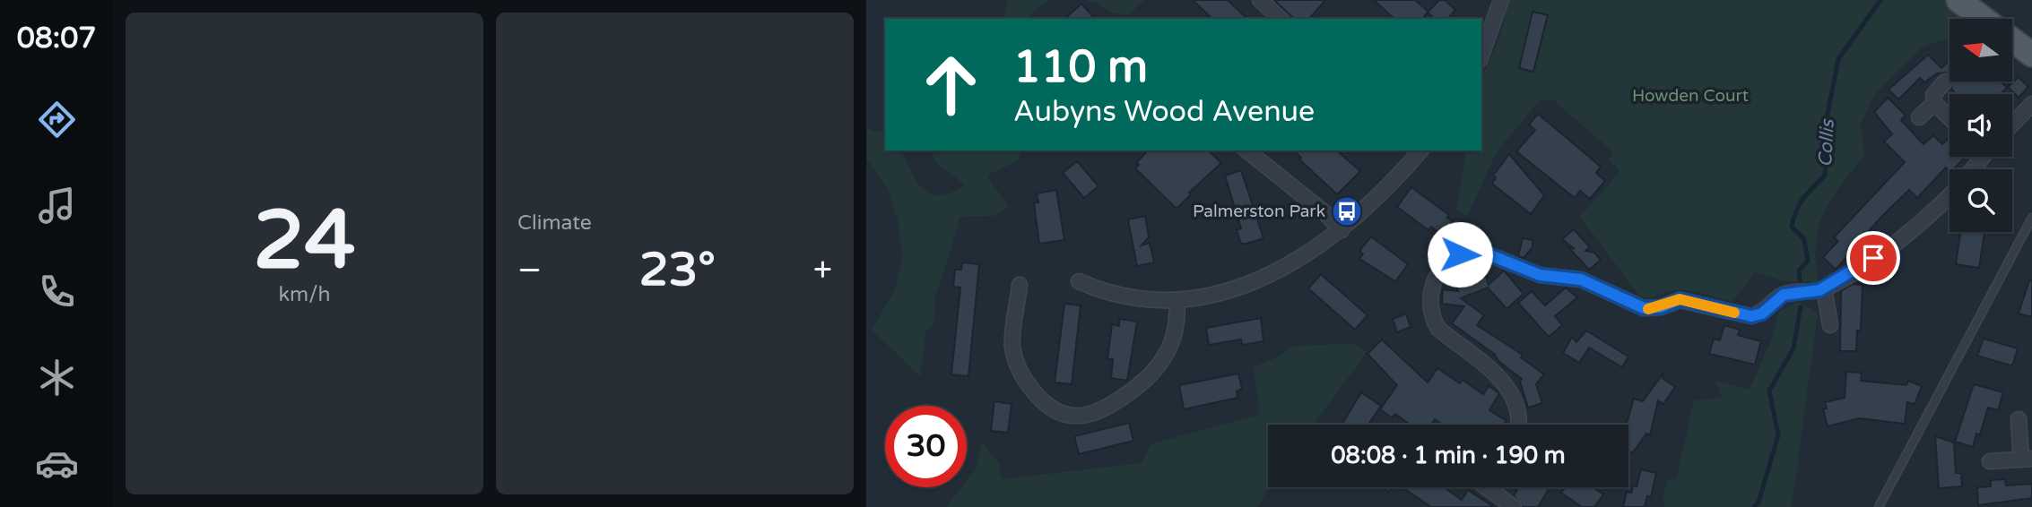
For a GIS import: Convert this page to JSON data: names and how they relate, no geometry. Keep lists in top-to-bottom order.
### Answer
{
  "water": ["Collis"],
  "parks": ["Howden Court"],
  "places": {
    "bus stop": ["Palmerston Park"]
  },
  "north": "left",
  "page": {
    "tabs": "08:07",
    "tile": [
      ["24", "km/h"],
      "Climate"
    ],
    "turn": ["110 m", "Aubyns Wood Avenue"],
    "heat": ["−", "23°", "+"],
    "limit": "30",
    "trip": "08:08 · 1 min · 190 m"
  }
}
